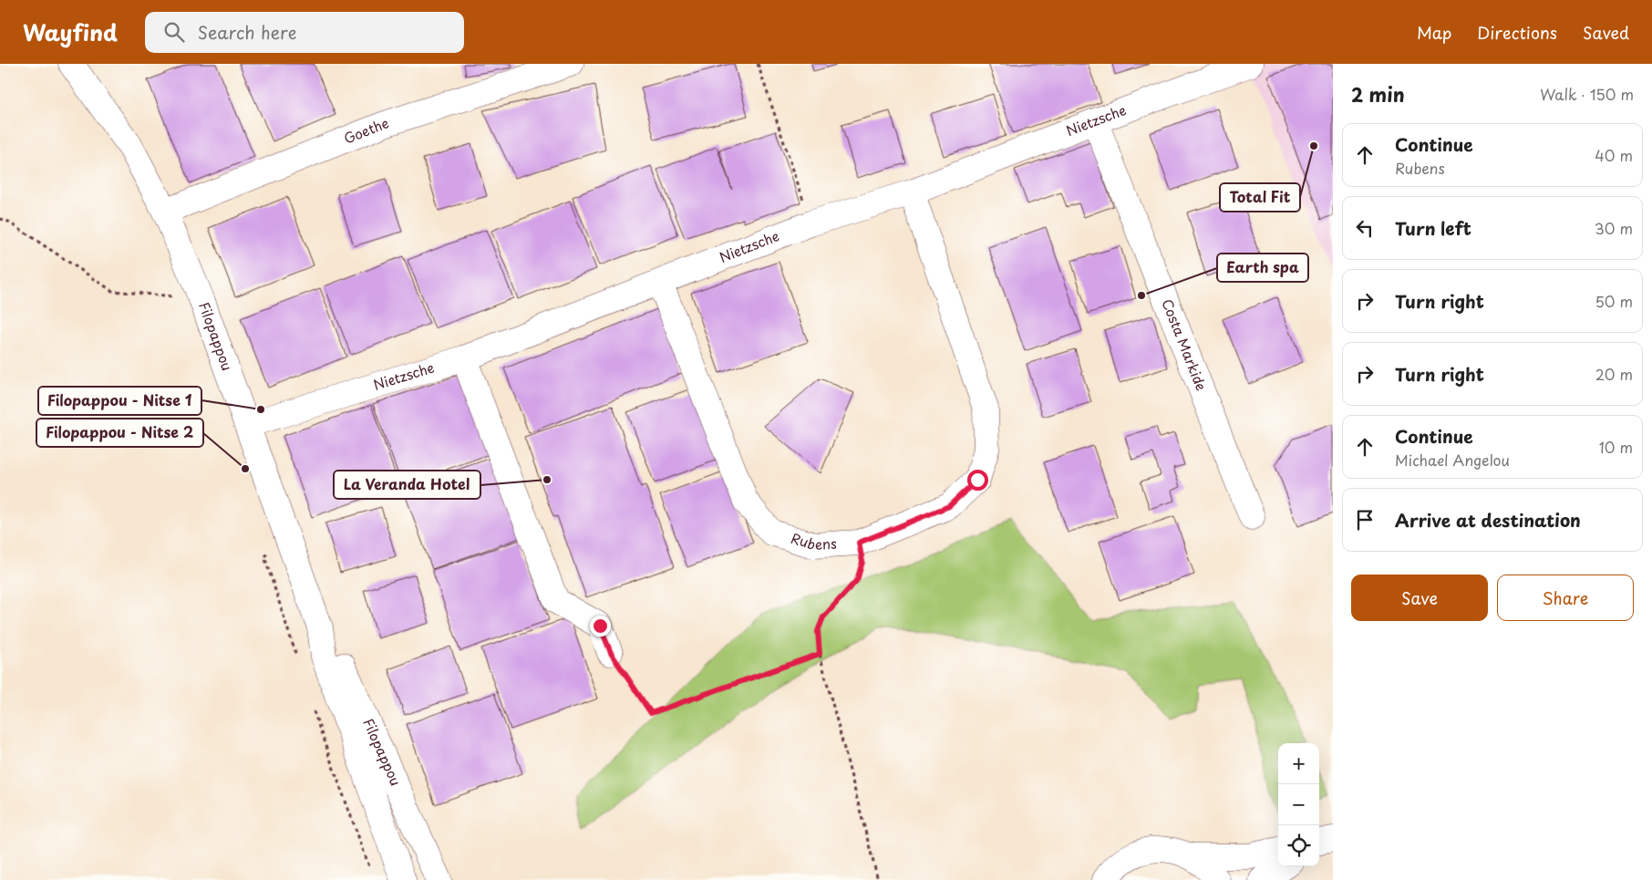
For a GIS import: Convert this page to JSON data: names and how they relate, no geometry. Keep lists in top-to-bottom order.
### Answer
{
  "streets": {
    "street": [
      "Nietzsche",
      "Goethe",
      "Filopappou",
      "Costa Markide",
      "Rubens"
    ]
  },
  "crossings": [
    ["Nietzsche", "Filopappou"],
    ["Nietzsche", "Costa Markide"],
    ["Nietzsche", "Rubens"],
    ["Goethe", "Filopappou"]
  ],
  "places": [
    "Total Fit",
    "Earth spa",
    "Filopappou - Nitse 1",
    "Filopappou - Nitse 2",
    "La Veranda Hotel"
  ],
  "page": {
    "header": "Wayfind",
    "search": "Search here",
    "nav": ["Map", "Directions", "Saved"],
    "heading": ["2 min", "Walk · 150 m"],
    "list": [
      ["Continue", "Rubens", "40 m"],
      ["Turn left", "30 m"],
      ["Turn right", "50 m"],
      ["Turn right", "20 m"],
      ["Continue", "Michael Angelou", "10 m"],
      "Arrive at destination"
    ],
    "buttons": ["Save", "Share"],
    "map_buttons": ["+", "−"]
  }
}
